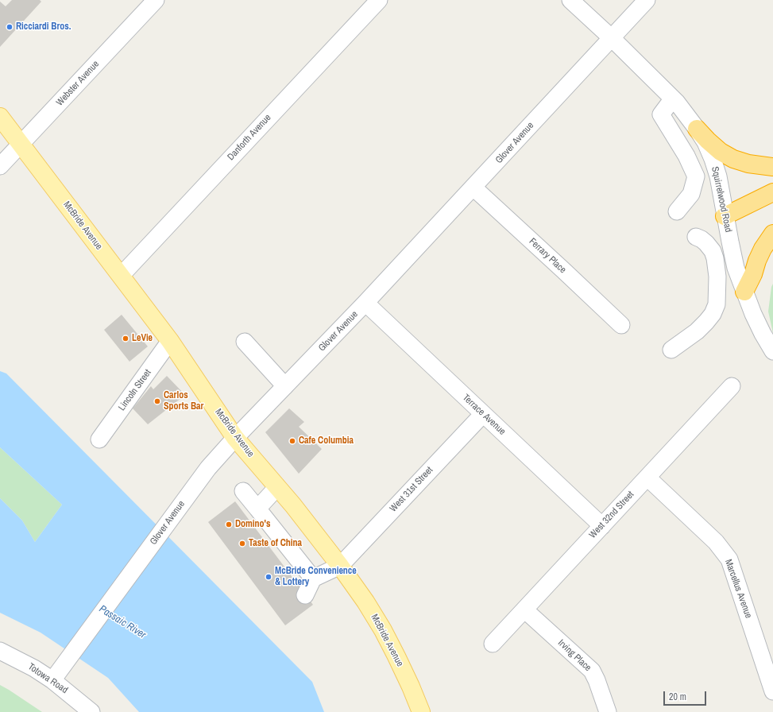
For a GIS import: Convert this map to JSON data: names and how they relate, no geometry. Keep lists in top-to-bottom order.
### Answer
{
  "streets": {
    "main road": ["McBride Avenue"],
    "street": [
      "Webster Avenue",
      "Danforth Avenue",
      "Glover Avenue",
      "Squirrelwood Road",
      "Ferrary Place",
      "Lincoln Street",
      "Terrace Avenue",
      "West 31st Street",
      "West 32nd Street",
      "Marcellus Avenue",
      "Irving Place",
      "Totowa Road"
    ]
  },
  "crossings": [
    ["Webster Avenue", "McBride Avenue"],
    ["Danforth Avenue", "McBride Avenue"],
    ["Glover Avenue", "Squirrelwood Road"],
    ["Glover Avenue", "McBride Avenue"],
    ["Glover Avenue", "Ferrary Place"],
    ["Glover Avenue", "Terrace Avenue"],
    ["Glover Avenue", "Totowa Road"],
    ["McBride Avenue", "Lincoln Street"],
    ["McBride Avenue", "West 31st Street"],
    ["Terrace Avenue", "West 31st Street"],
    ["Terrace Avenue", "West 32nd Street"],
    ["West 32nd Street", "Marcellus Avenue"],
    ["West 32nd Street", "Irving Place"]
  ],
  "water": ["Passaic River"],
  "places": [
    "Ricciardi Bros.",
    "LeVie",
    "Carlos Sports Bar",
    "Cafe Columbia",
    "Domino's",
    "Taste of China",
    "McBride Convenience & Lottery"
  ],
  "scale_bar": "20 m"
}
